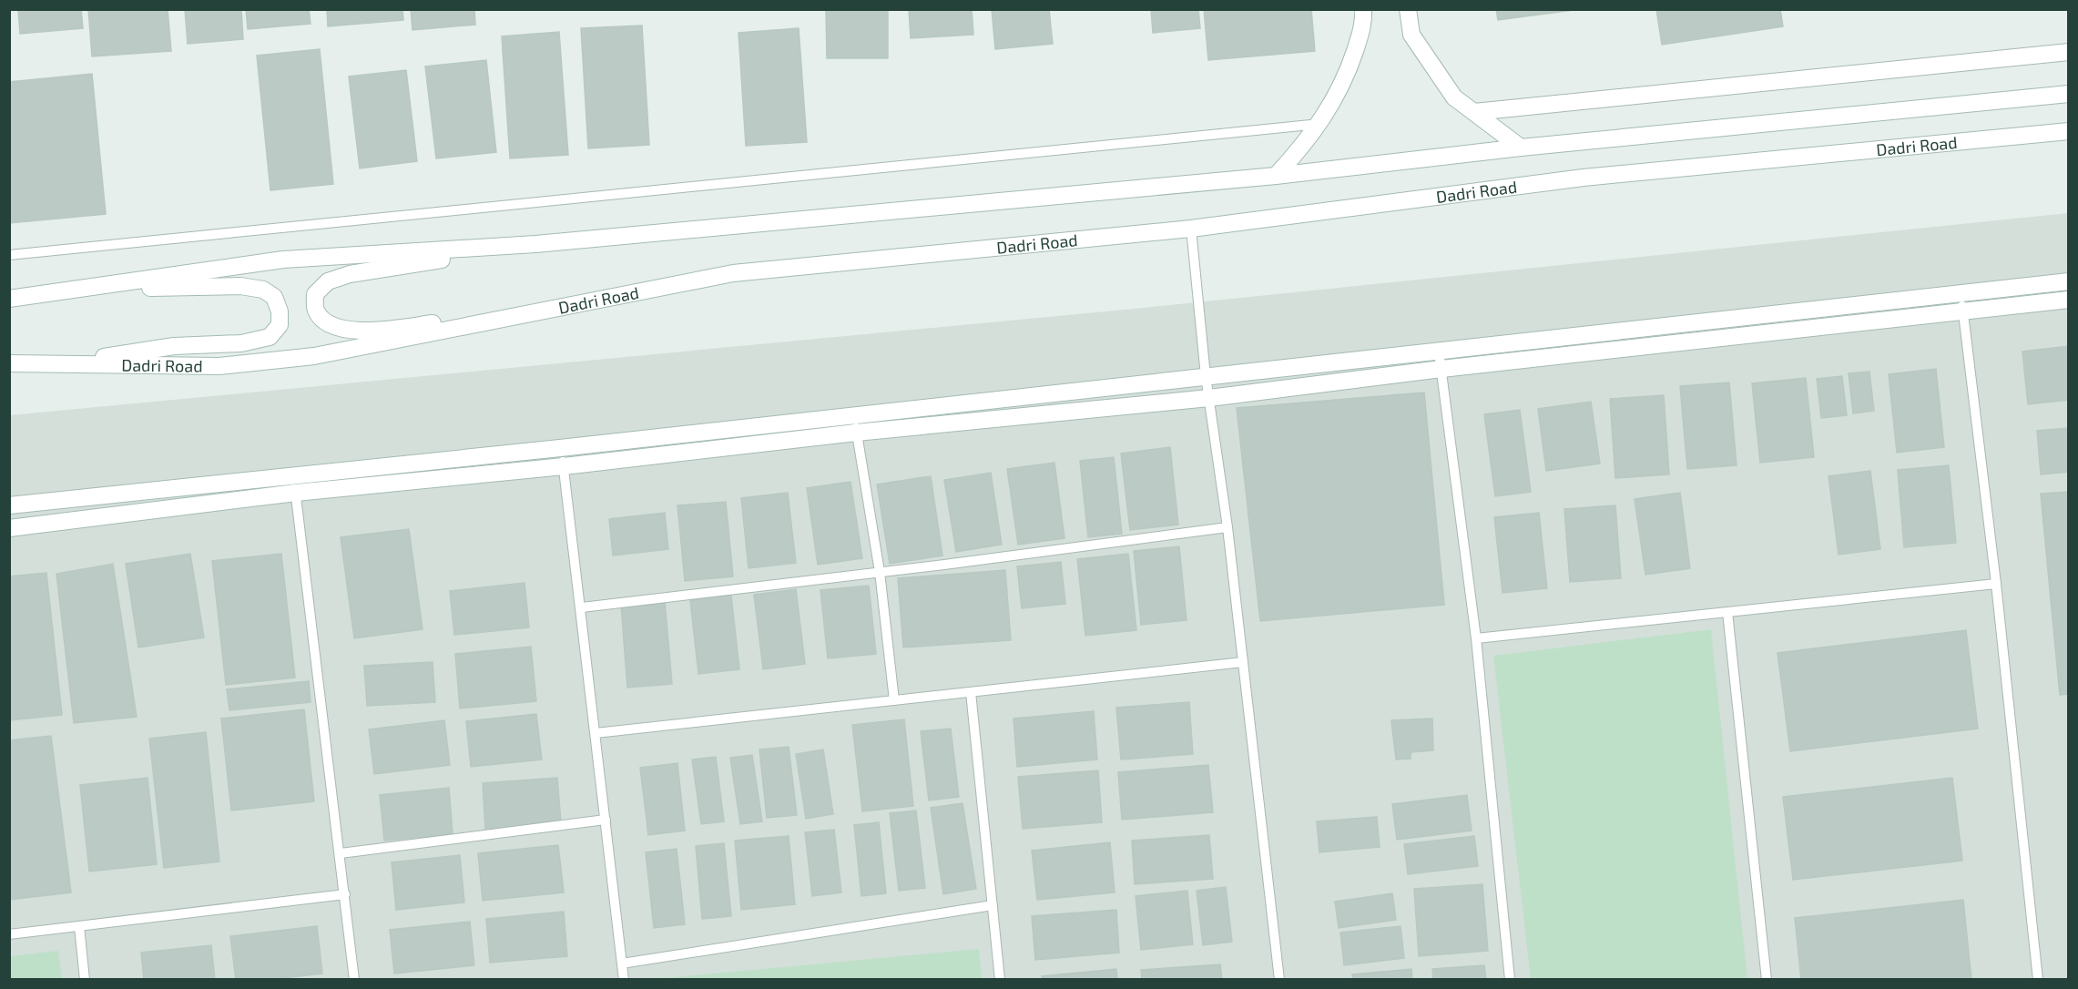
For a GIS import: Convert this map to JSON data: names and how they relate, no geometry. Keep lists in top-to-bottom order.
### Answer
{
  "streets": {
    "street": ["Dadri Road"]
  }
}
